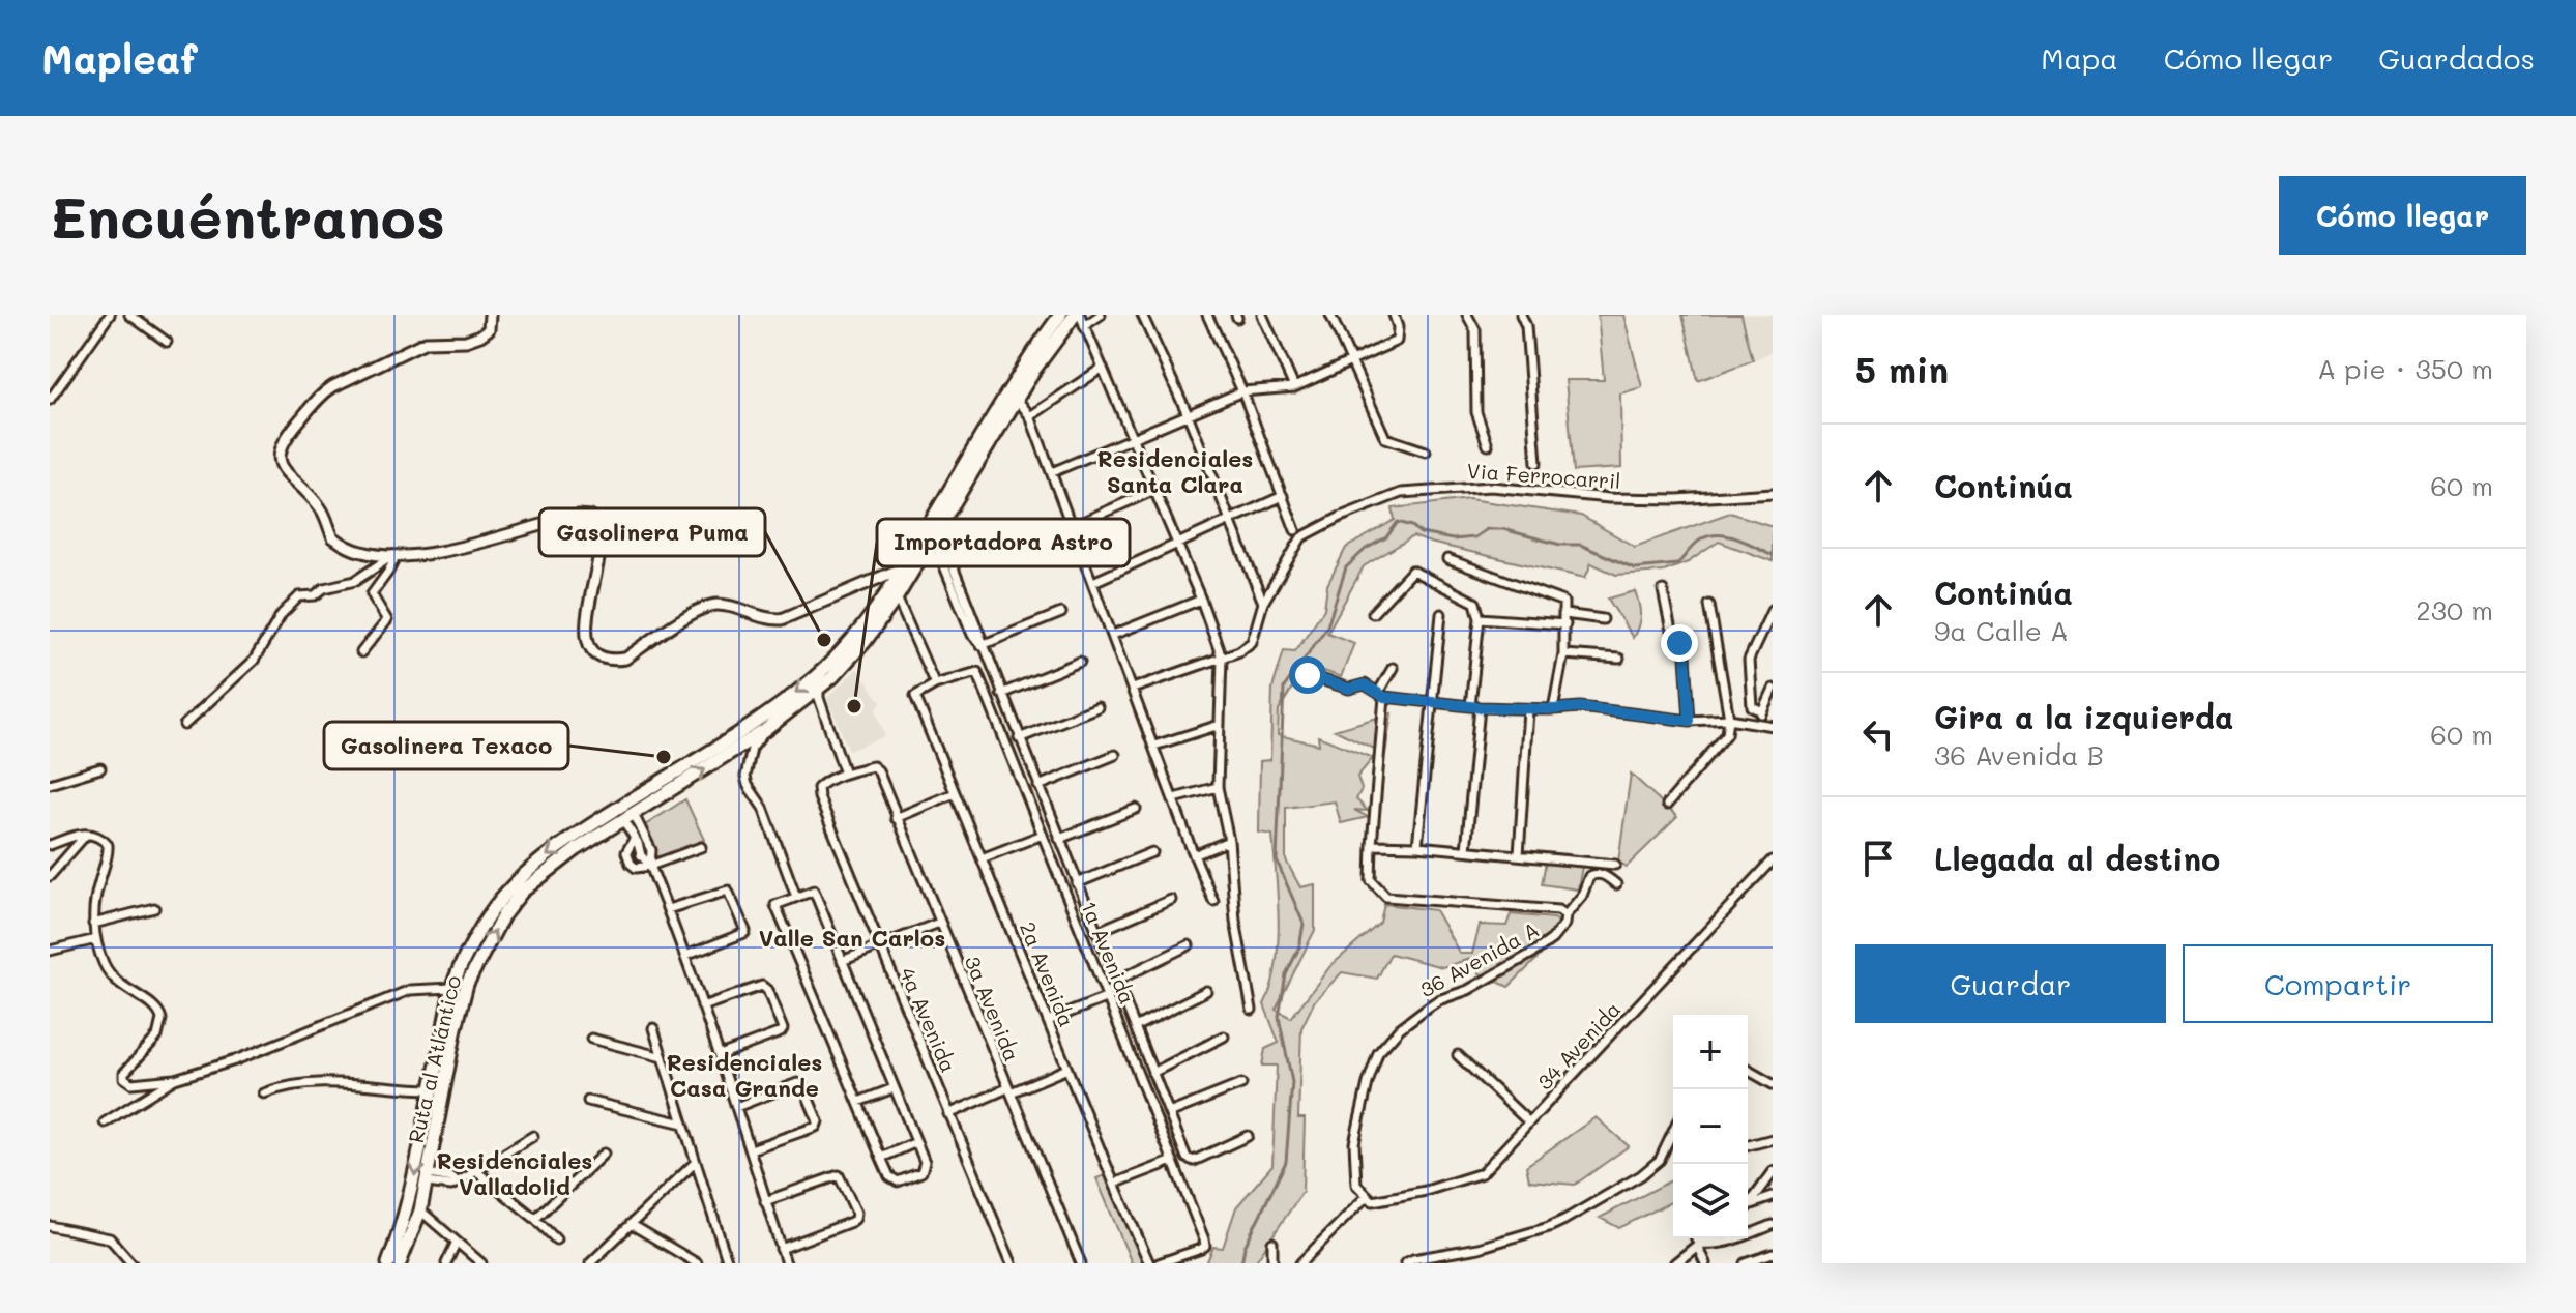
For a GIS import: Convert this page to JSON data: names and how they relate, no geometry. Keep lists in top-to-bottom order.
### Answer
{
  "streets": {
    "highway": ["Ruta al Atlántico"],
    "street": [
      "Via Ferrocarril",
      "1a Avenida",
      "36 Avenida A",
      "2a Avenida",
      "3a Avenida",
      "4a Avenida",
      "34 Avenida"
    ]
  },
  "crossings": [
    ["1a Avenida", "2a Avenida"],
    ["36 Avenida A", "34 Avenida"],
    ["3a Avenida", "4a Avenida"]
  ],
  "districts": [
    "Residenciales Santa Clara",
    "Valle San Carlos",
    "Residenciales Casa Grande",
    "Residenciales Valladolid"
  ],
  "places": ["Gasolinera Puma", "Importadora Astro", "Gasolinera Texaco"],
  "page": {
    "header": "Mapleaf",
    "nav": ["Mapa", "Cómo llegar", "Guardados"],
    "buttons": [
      "Cómo llegar",
      ["Guardar", "Compartir"]
    ],
    "title": "Encuéntranos",
    "heading": ["5 min", "A pie · 350 m"],
    "list": [
      ["Continúa", "60 m"],
      ["Continúa", "9a Calle A", "230 m"],
      ["Gira a la izquierda", "36 Avenida B", "60 m"],
      "Llegada al destino"
    ],
    "map_buttons": ["+", "−"]
  }
}
